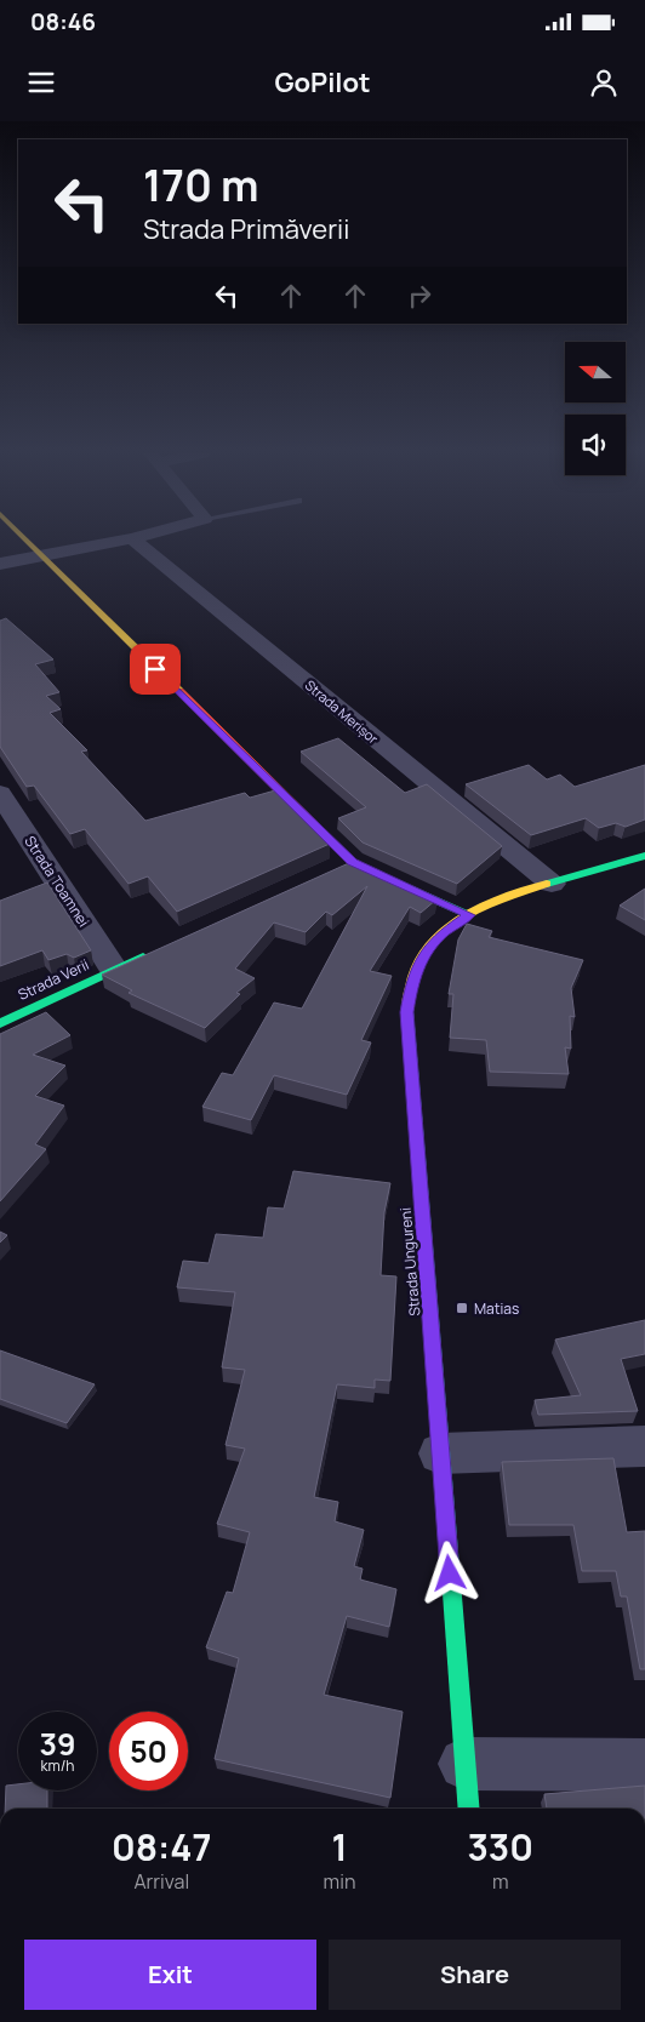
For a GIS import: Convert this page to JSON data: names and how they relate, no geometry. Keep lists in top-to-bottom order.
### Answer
{
  "streets": {
    "street": [
      "Strada Merișor",
      "Strada Toamnei",
      "Strada Verii",
      "Strada Ungureni"
    ]
  },
  "crossings": [
    ["Strada Merișor", "Strada Ungureni"],
    ["Strada Toamnei", "Strada Verii"]
  ],
  "places": {
    "transit": ["Matias"]
  },
  "north": "left",
  "page": {
    "status": "08:46",
    "header": "GoPilot",
    "turn": ["170 m", "Strada Primăverii"],
    "speed": "39 km/h",
    "limit": "50",
    "eta": [
      "08:47",
      "Arrival",
      "1",
      "min",
      "330",
      "m"
    ],
    "buttons": ["Exit", "Share"]
  }
}
